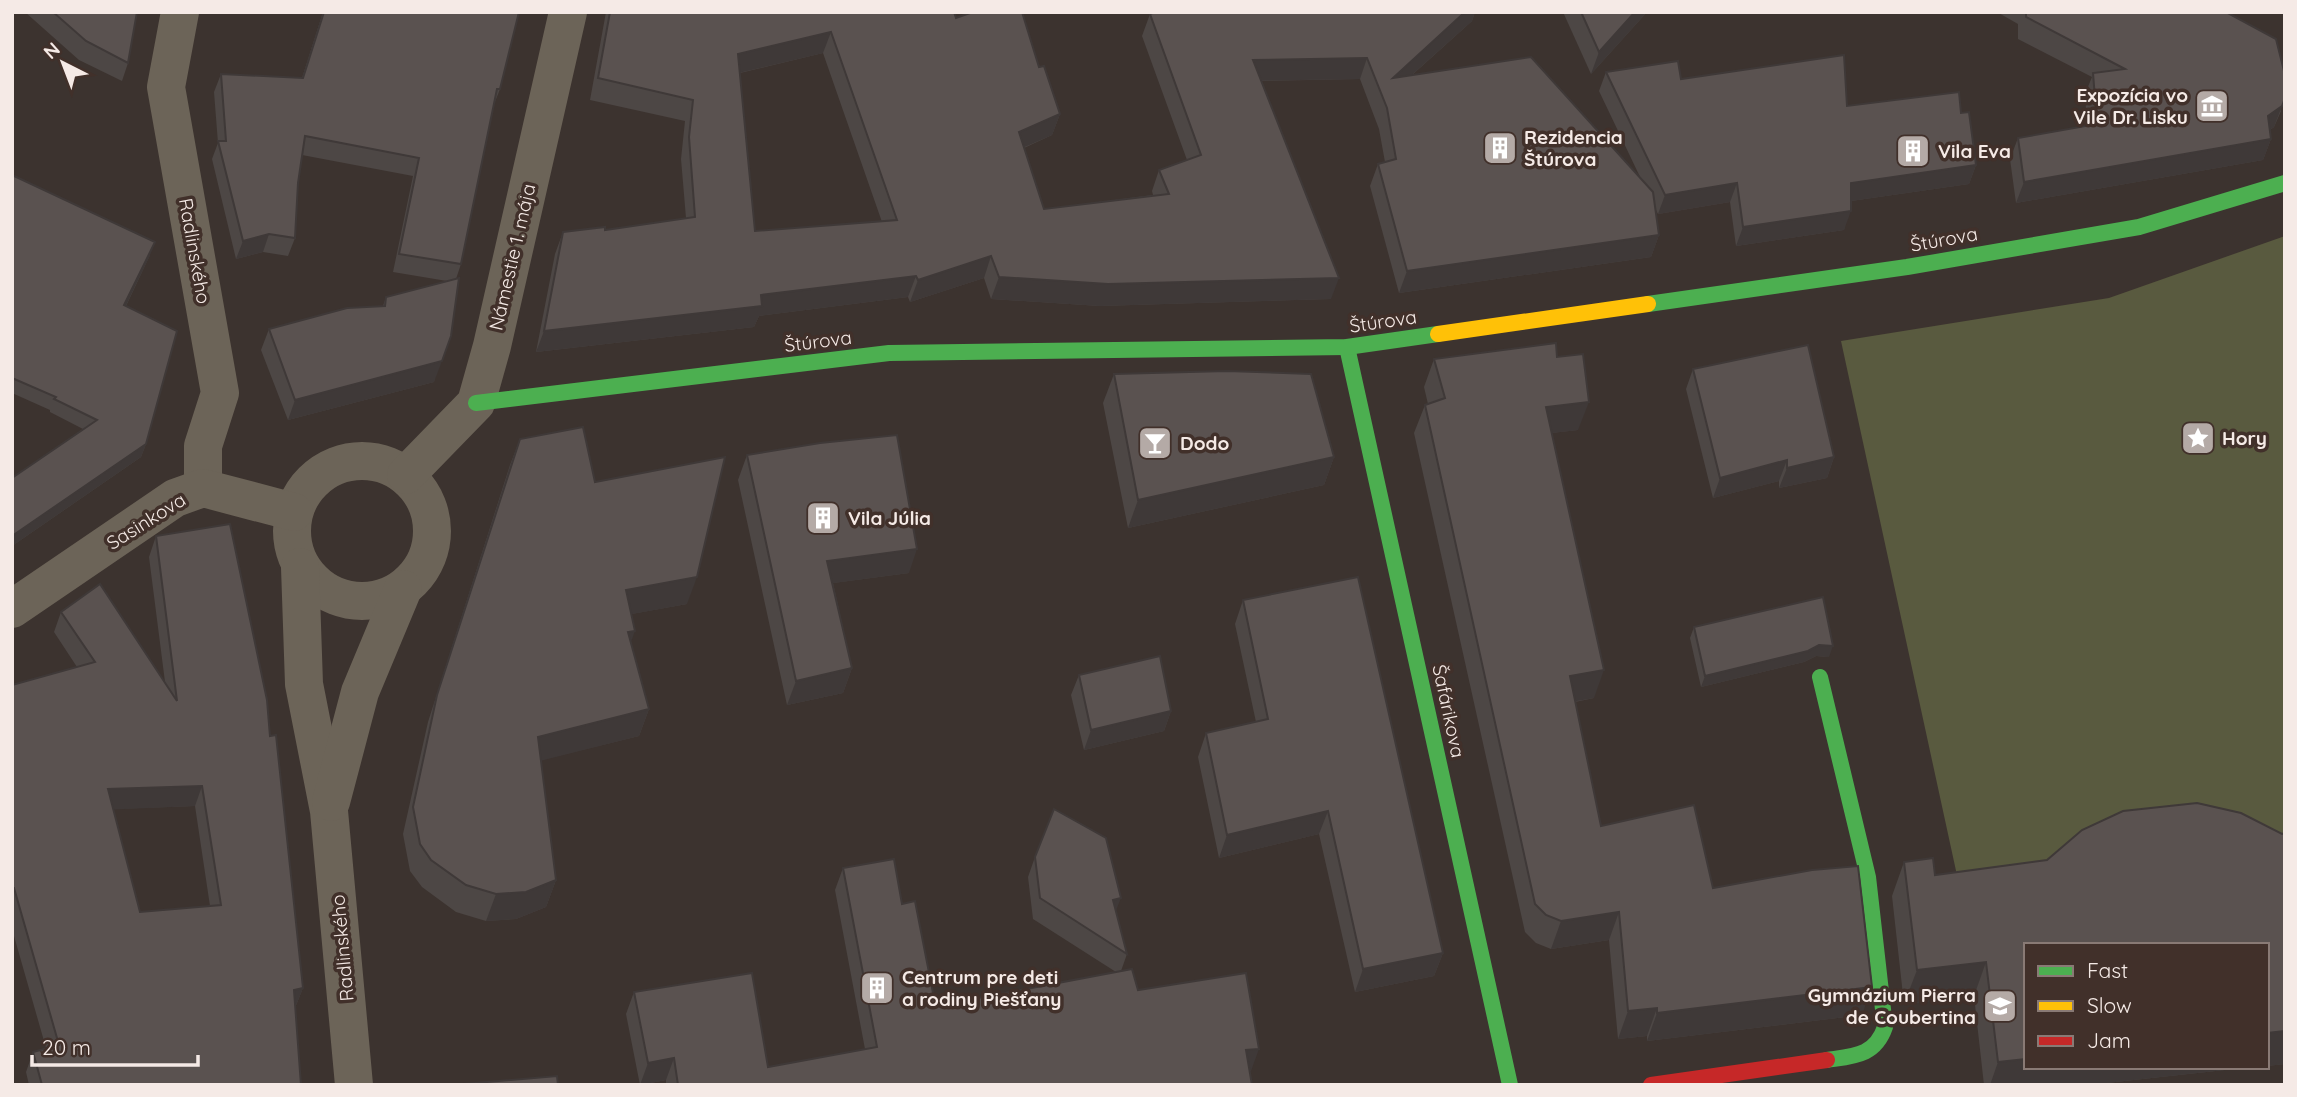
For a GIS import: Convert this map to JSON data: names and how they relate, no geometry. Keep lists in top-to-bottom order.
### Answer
{
  "streets": {
    "street": [
      "Štúrova",
      "Radlinského",
      "Námestie 1. mája",
      "Sasinkova",
      "Šafárikova"
    ]
  },
  "crossings": [
    ["Štúrova", "Námestie 1. mája"],
    ["Štúrova", "Šafárikova"],
    ["Radlinského", "Námestie 1. mája"],
    ["Radlinského", "Sasinkova"],
    ["Námestie 1. mája", "Sasinkova"]
  ],
  "places": {
    "museum": ["Expozícia vo Vile Dr. Lisku"],
    "building": [
      "Rezidencia Štúrova",
      "Vila Eva",
      "Vila Júlia",
      "Centrum pre deti a rodiny Piešťany"
    ],
    "place": ["Hory"],
    "bar": ["Dodo"],
    "school or university": ["Gymnázium Pierra de Coubertina"]
  },
  "legend": ["Fast", "Slow", "Jam"],
  "scale_bar": "20 m",
  "north": "top left"
}
